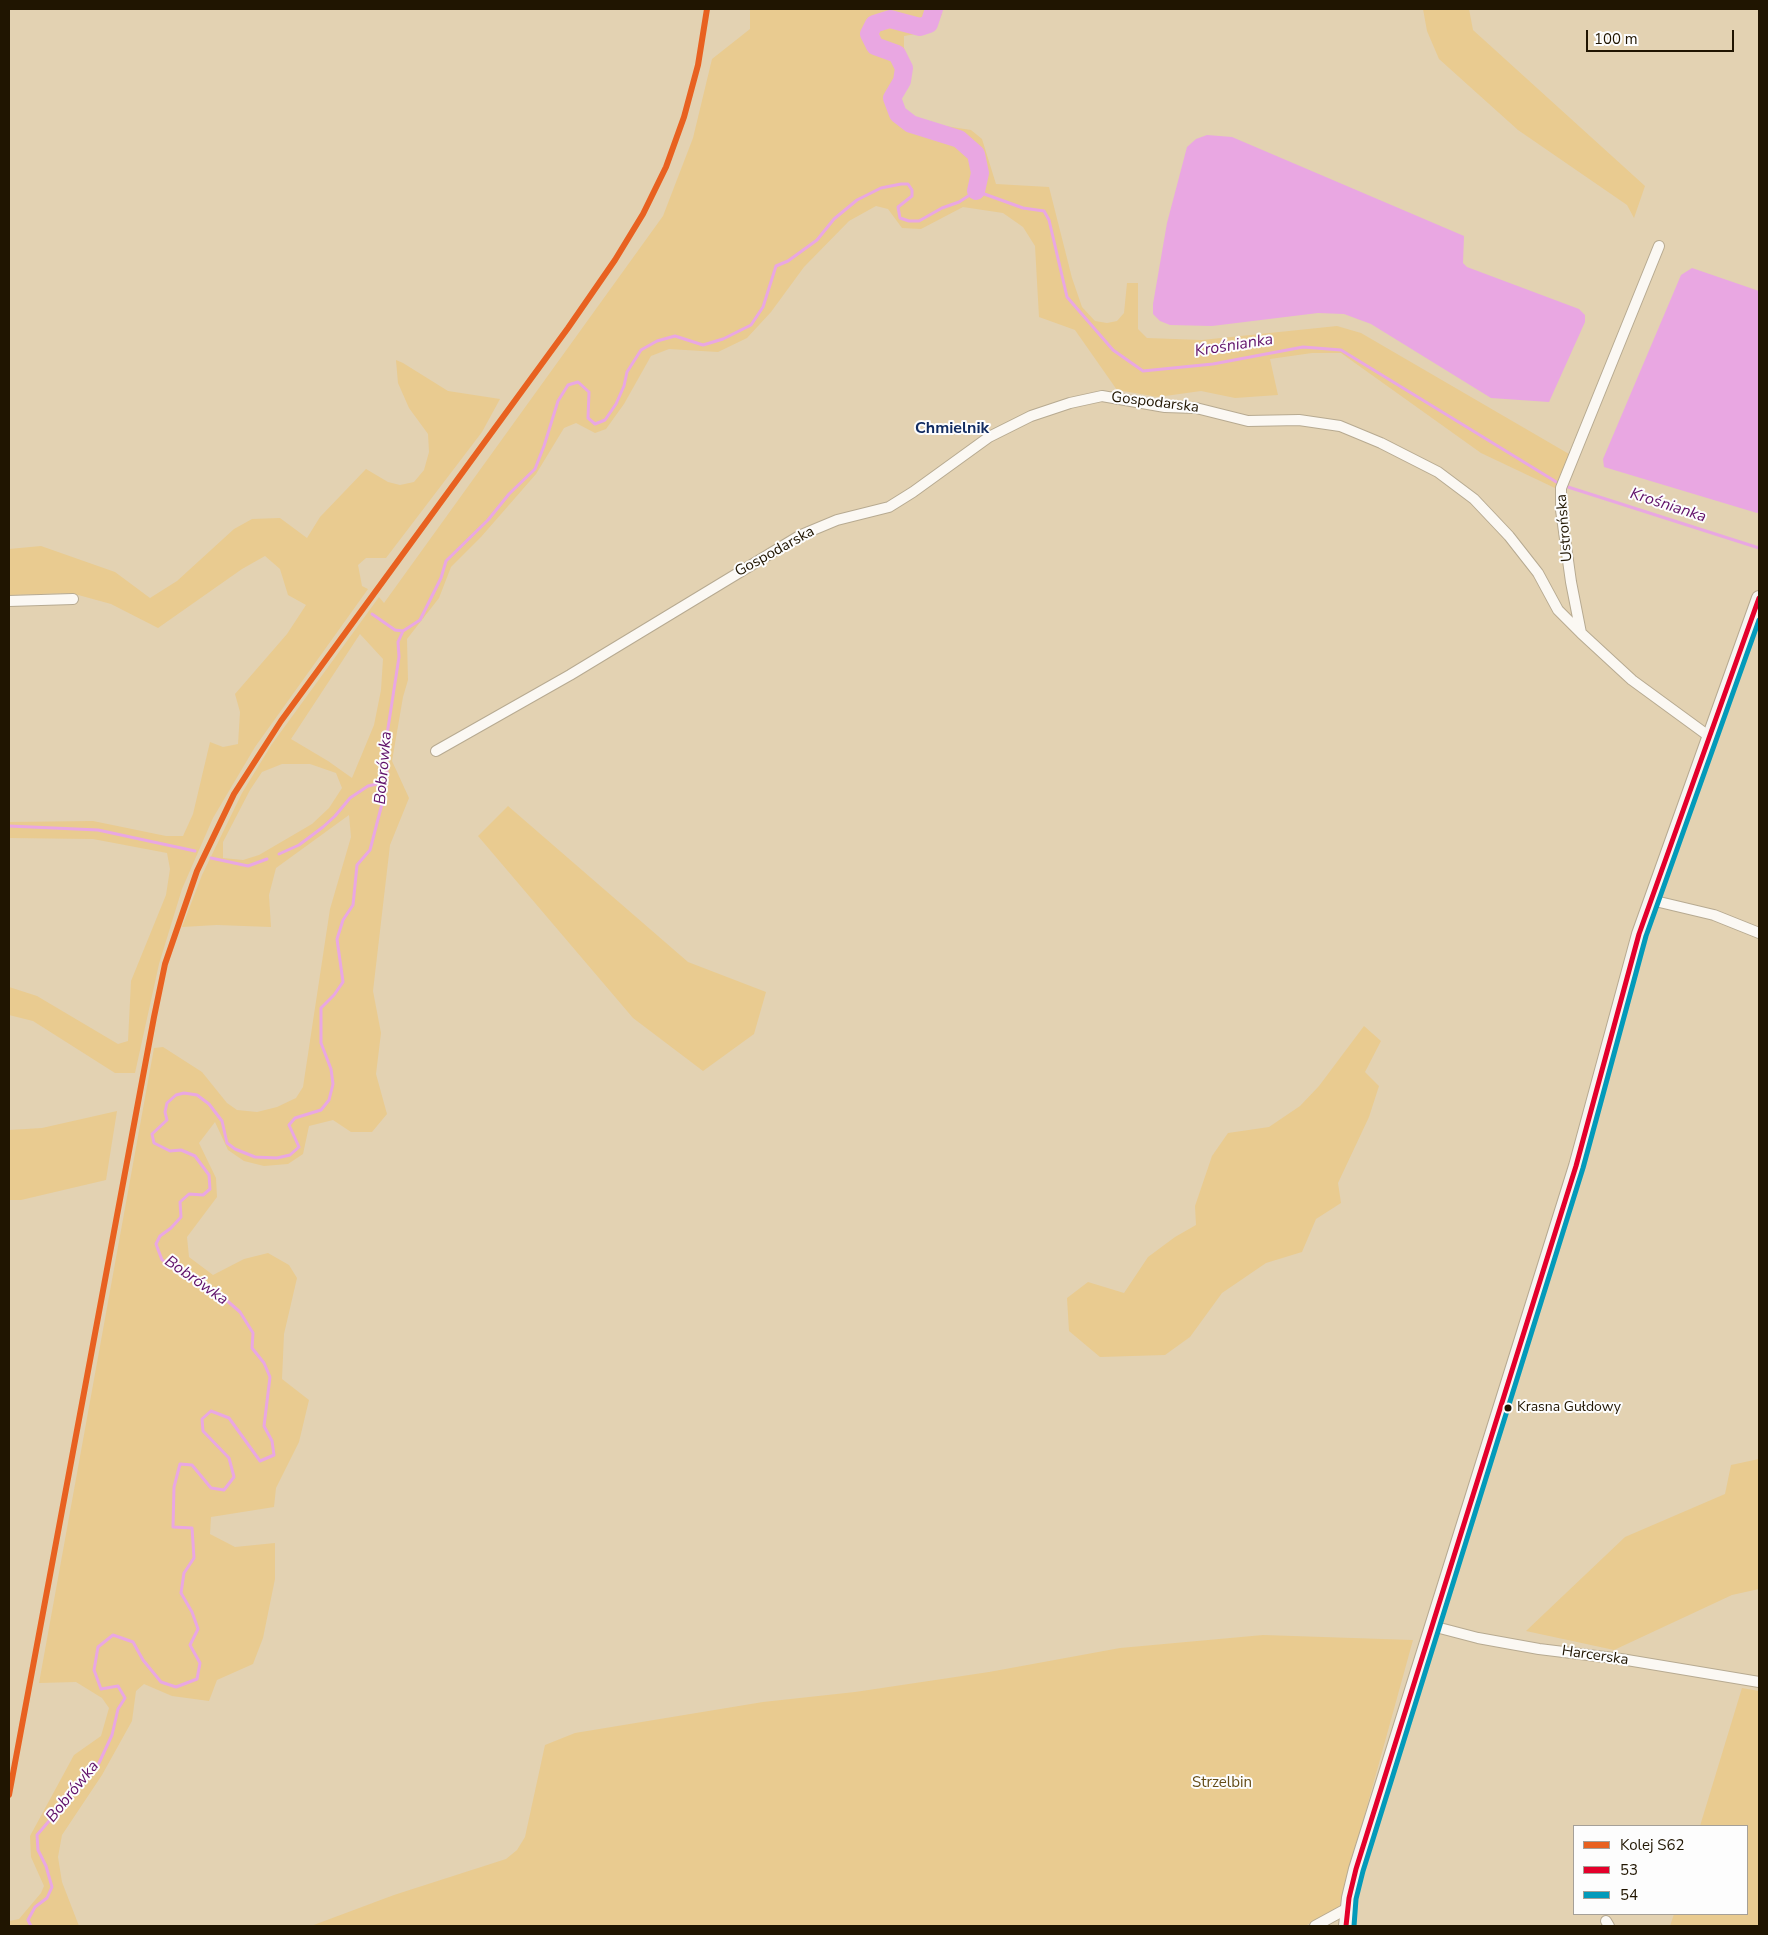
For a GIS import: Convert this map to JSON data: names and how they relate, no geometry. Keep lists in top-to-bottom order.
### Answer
{
  "streets": {
    "street": ["Gospodarska", "Ustrońska", "Harcerska"]
  },
  "crossings": [
    ["Gospodarska", "Ustrońska"]
  ],
  "districts": ["Chmielnik"],
  "water": ["Krośnianka", "Bobrówka"],
  "parks": ["Strzelbin"],
  "places": ["Krasna Gułdowy"],
  "lines": ["rail line S62", "transit line 53", "transit line 54"],
  "legend": ["Kolej S62", "53", "54"],
  "scale_bar": "100 m"
}
